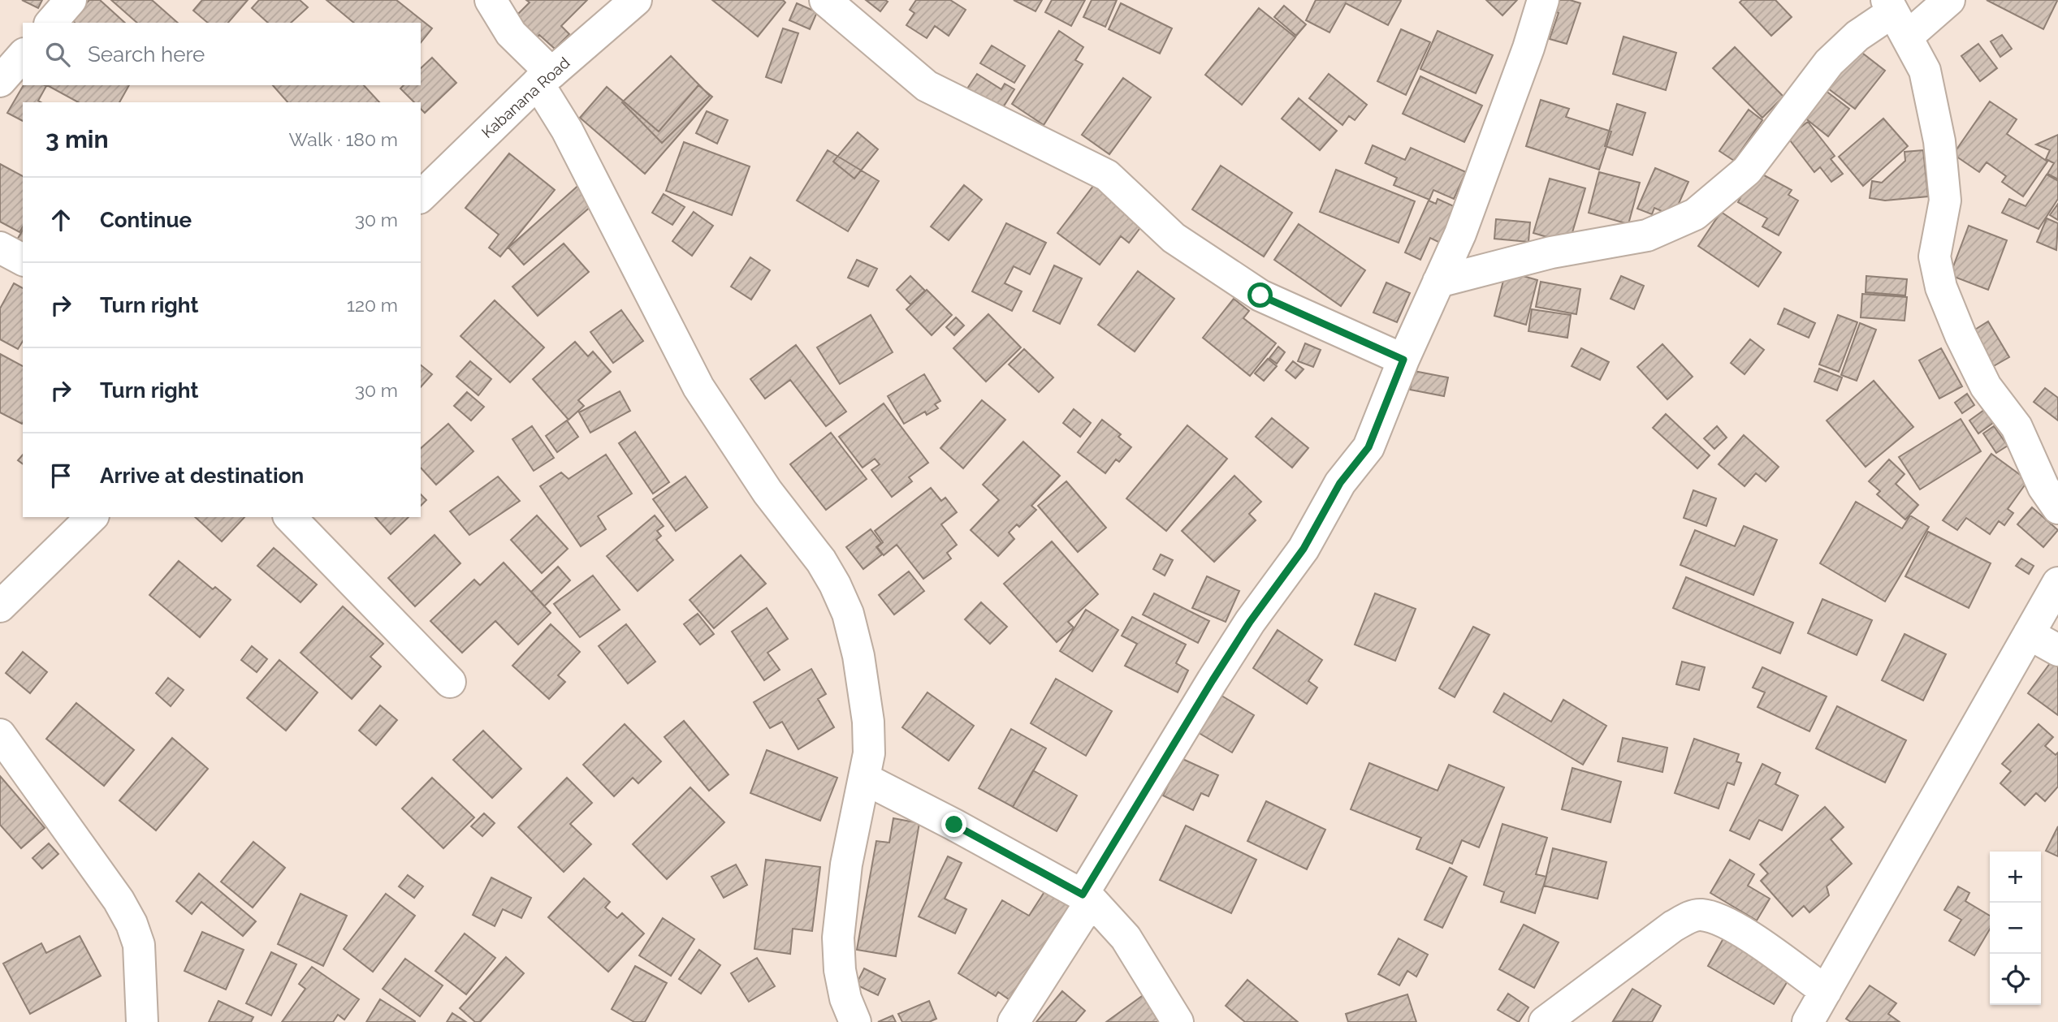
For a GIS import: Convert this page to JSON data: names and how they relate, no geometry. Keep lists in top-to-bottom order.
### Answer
{
  "streets": {
    "street": ["Kabanana Road"]
  },
  "page": {
    "search": "Search here",
    "heading": ["3 min", "Walk · 180 m"],
    "list": [
      ["Continue", "30 m"],
      ["Turn right", "120 m"],
      ["Turn right", "30 m"],
      "Arrive at destination"
    ],
    "map_buttons": ["+", "−"]
  }
}
